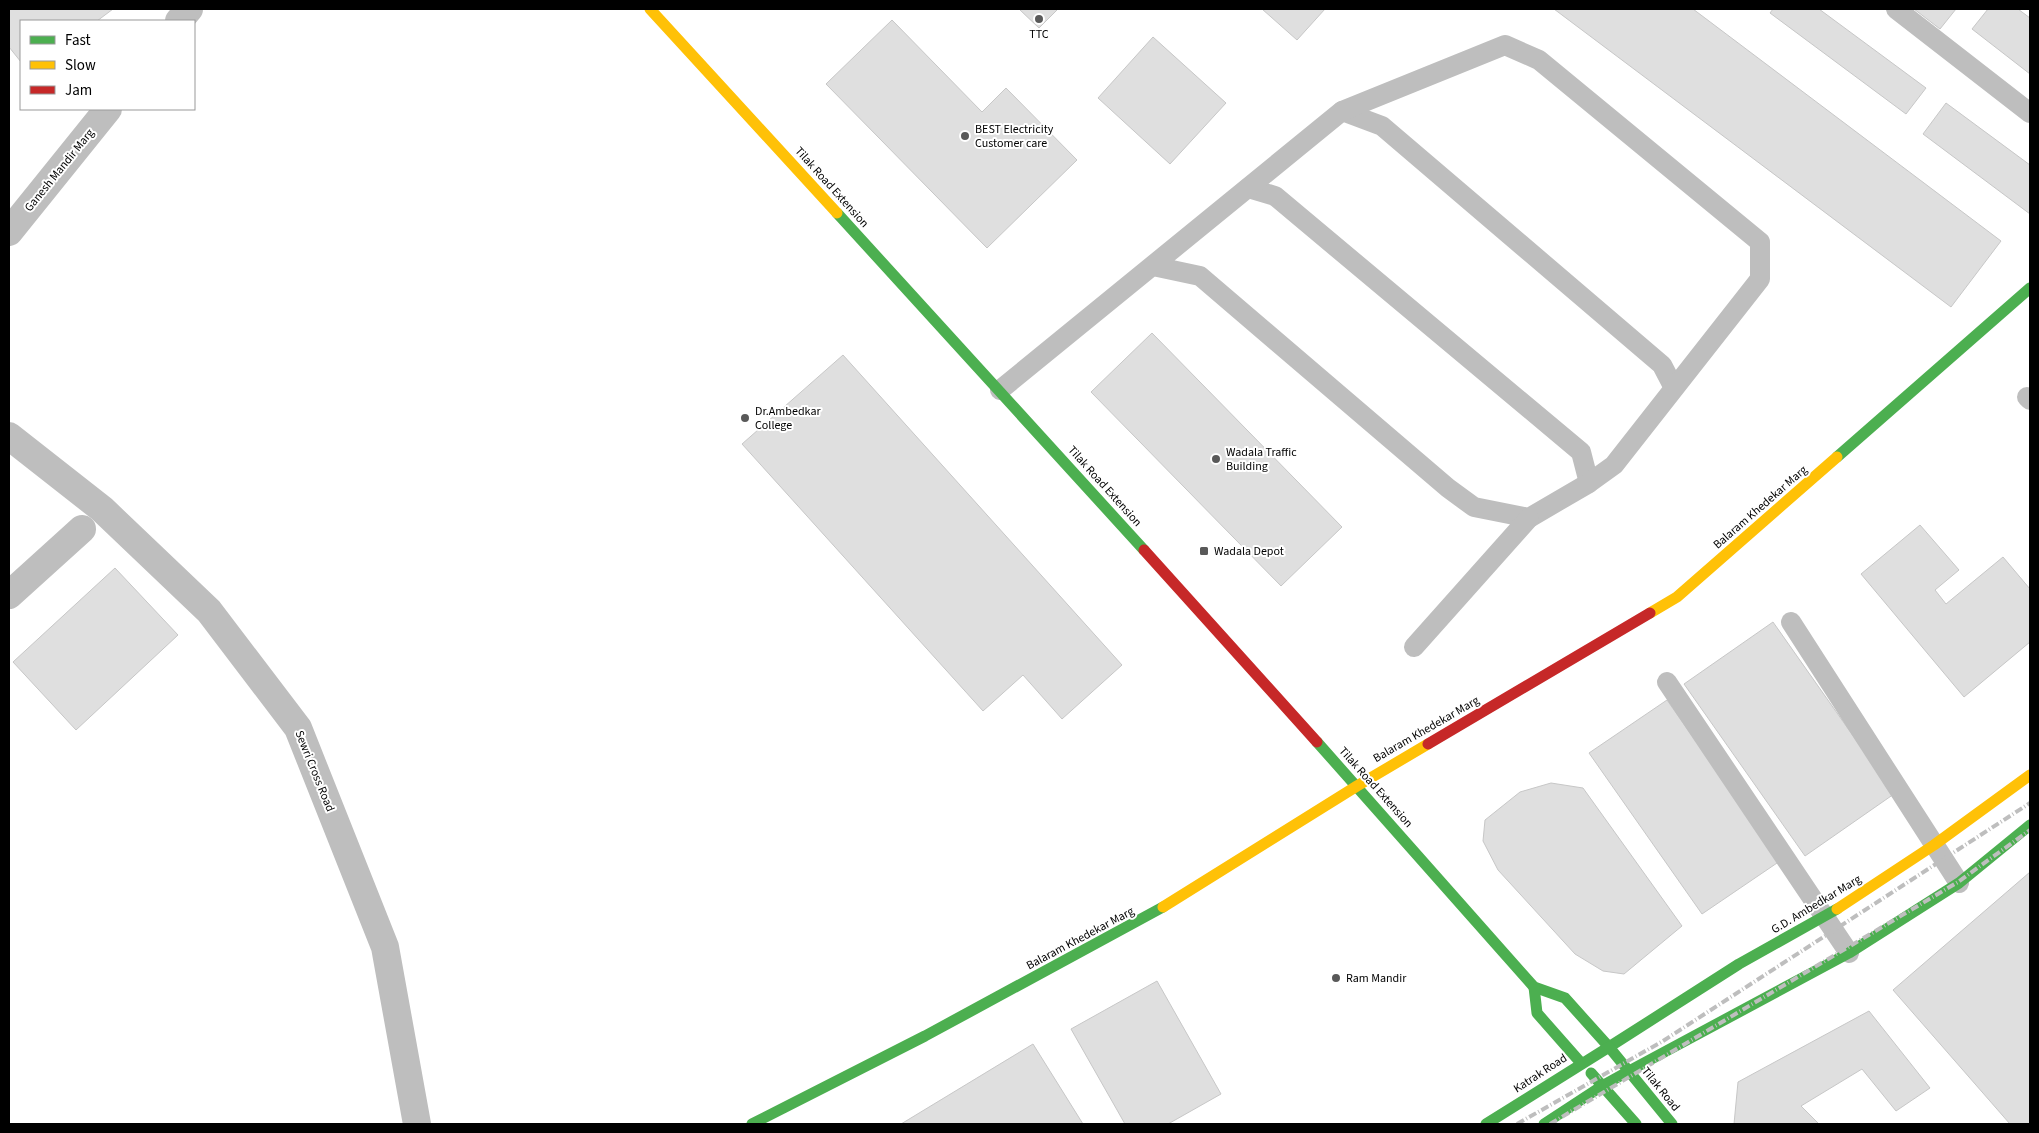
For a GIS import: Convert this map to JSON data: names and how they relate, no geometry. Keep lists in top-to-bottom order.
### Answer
{
  "streets": {
    "main road": [
      "Tilak Road Extension",
      "Balaram Khedekar Marg",
      "G.D. Ambedkar Marg",
      "Katrak Road",
      "Tilak Road"
    ],
    "street": ["Ganesh Mandir Marg", "Sewri Cross Road"]
  },
  "crossings": [
    ["Tilak Road Extension", "Balaram Khedekar Marg"],
    ["Tilak Road Extension", "G.D. Ambedkar Marg"],
    ["Tilak Road Extension", "Katrak Road"],
    ["Tilak Road Extension", "Tilak Road"],
    ["G.D. Ambedkar Marg", "Katrak Road"]
  ],
  "places": {
    "other": [
      "TTC",
      "BEST Electricity Customer care",
      "Dr.Ambedkar College",
      "Wadala Traffic Building",
      "Ram Mandir"
    ],
    "transit": ["Wadala Depot"]
  },
  "legend": ["Fast", "Slow", "Jam"]
}
